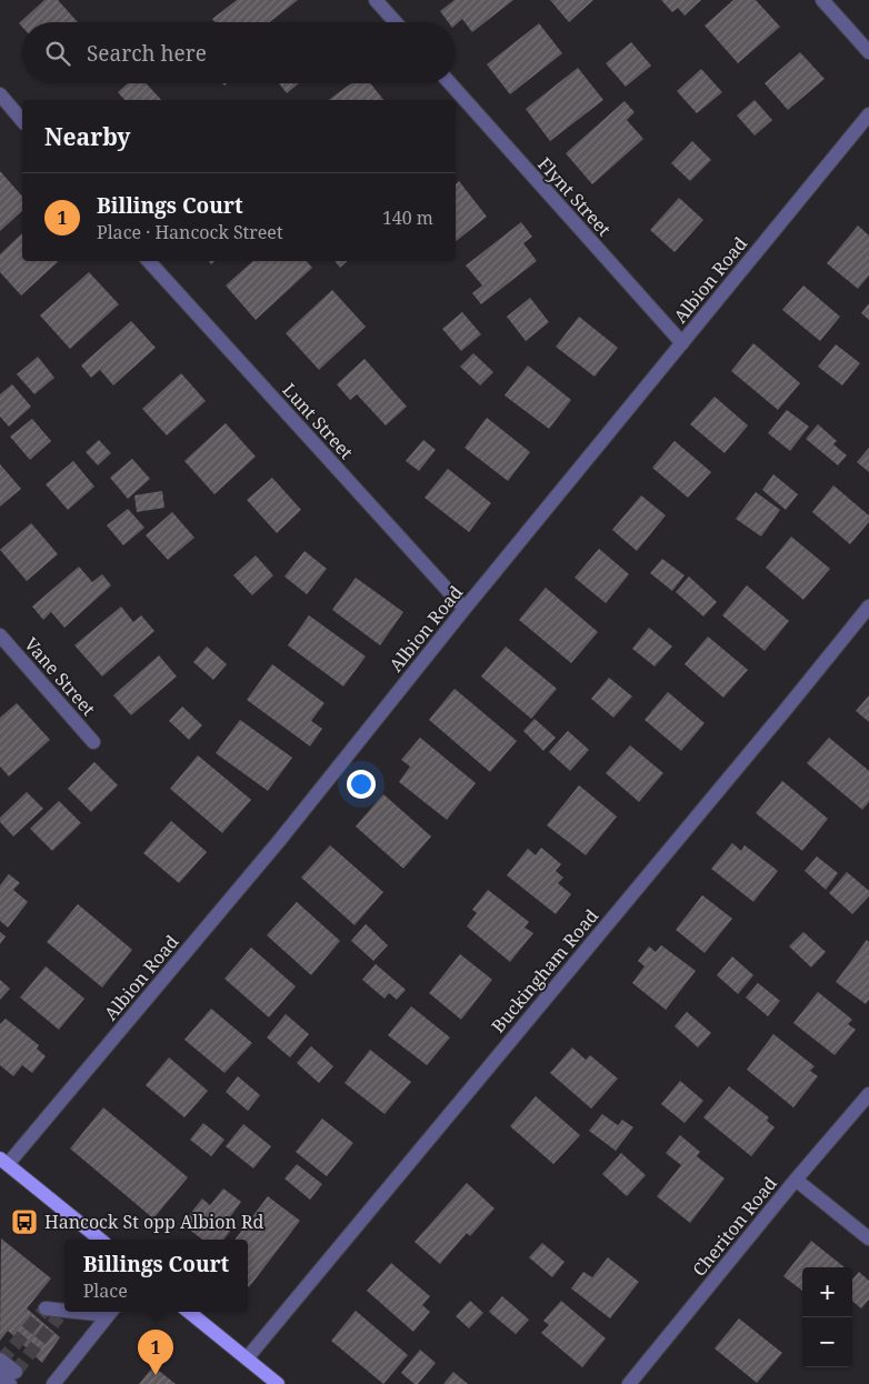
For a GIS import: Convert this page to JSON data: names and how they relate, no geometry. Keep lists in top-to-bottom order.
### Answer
{
  "streets": {
    "street": [
      "Flynt Street",
      "Albion Road",
      "Lunt Street",
      "Vane Street",
      "Buckingham Road",
      "Cheriton Road"
    ]
  },
  "crossings": [
    ["Flynt Street", "Albion Road"],
    ["Albion Road", "Lunt Street"]
  ],
  "places": {
    "bus stop": ["Hancock St opp Albion Rd"]
  },
  "page": {
    "search": "Search here",
    "heading": "Nearby",
    "list": [
      {
        "mark": "1",
        "name": "Billings Court",
        "note": "Place · Hancock Street",
        "value": "140 m"
      }
    ],
    "popup": ["Billings Court", "Place"],
    "map_buttons": ["+", "−"],
    "pins": "1"
  }
}
